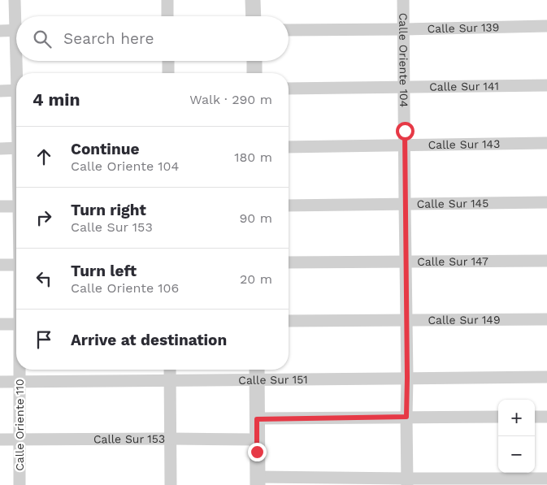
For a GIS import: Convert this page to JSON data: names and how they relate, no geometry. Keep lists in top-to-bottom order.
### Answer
{
  "streets": {
    "street": [
      "Calle Sur 139",
      "Calle Oriente 104",
      "Calle Sur 141",
      "Calle Sur 143",
      "Calle Sur 145",
      "Calle Sur 147",
      "Calle Sur 149",
      "Calle Sur 151",
      "Calle Oriente 110",
      "Calle Sur 153"
    ]
  },
  "crossings": [
    ["Calle Sur 139", "Calle Oriente 104"],
    ["Calle Oriente 104", "Calle Sur 141"],
    ["Calle Oriente 104", "Calle Sur 143"],
    ["Calle Oriente 104", "Calle Sur 145"],
    ["Calle Oriente 104", "Calle Sur 147"],
    ["Calle Oriente 104", "Calle Sur 149"],
    ["Calle Oriente 104", "Calle Sur 151"],
    ["Calle Sur 151", "Calle Oriente 110"],
    ["Calle Oriente 110", "Calle Sur 153"]
  ],
  "page": {
    "search": "Search here",
    "heading": ["4 min", "Walk · 290 m"],
    "list": [
      ["Continue", "Calle Oriente 104", "180 m"],
      ["Turn right", "Calle Sur 153", "90 m"],
      ["Turn left", "Calle Oriente 106", "20 m"],
      "Arrive at destination"
    ],
    "map_buttons": ["+", "−"]
  }
}
